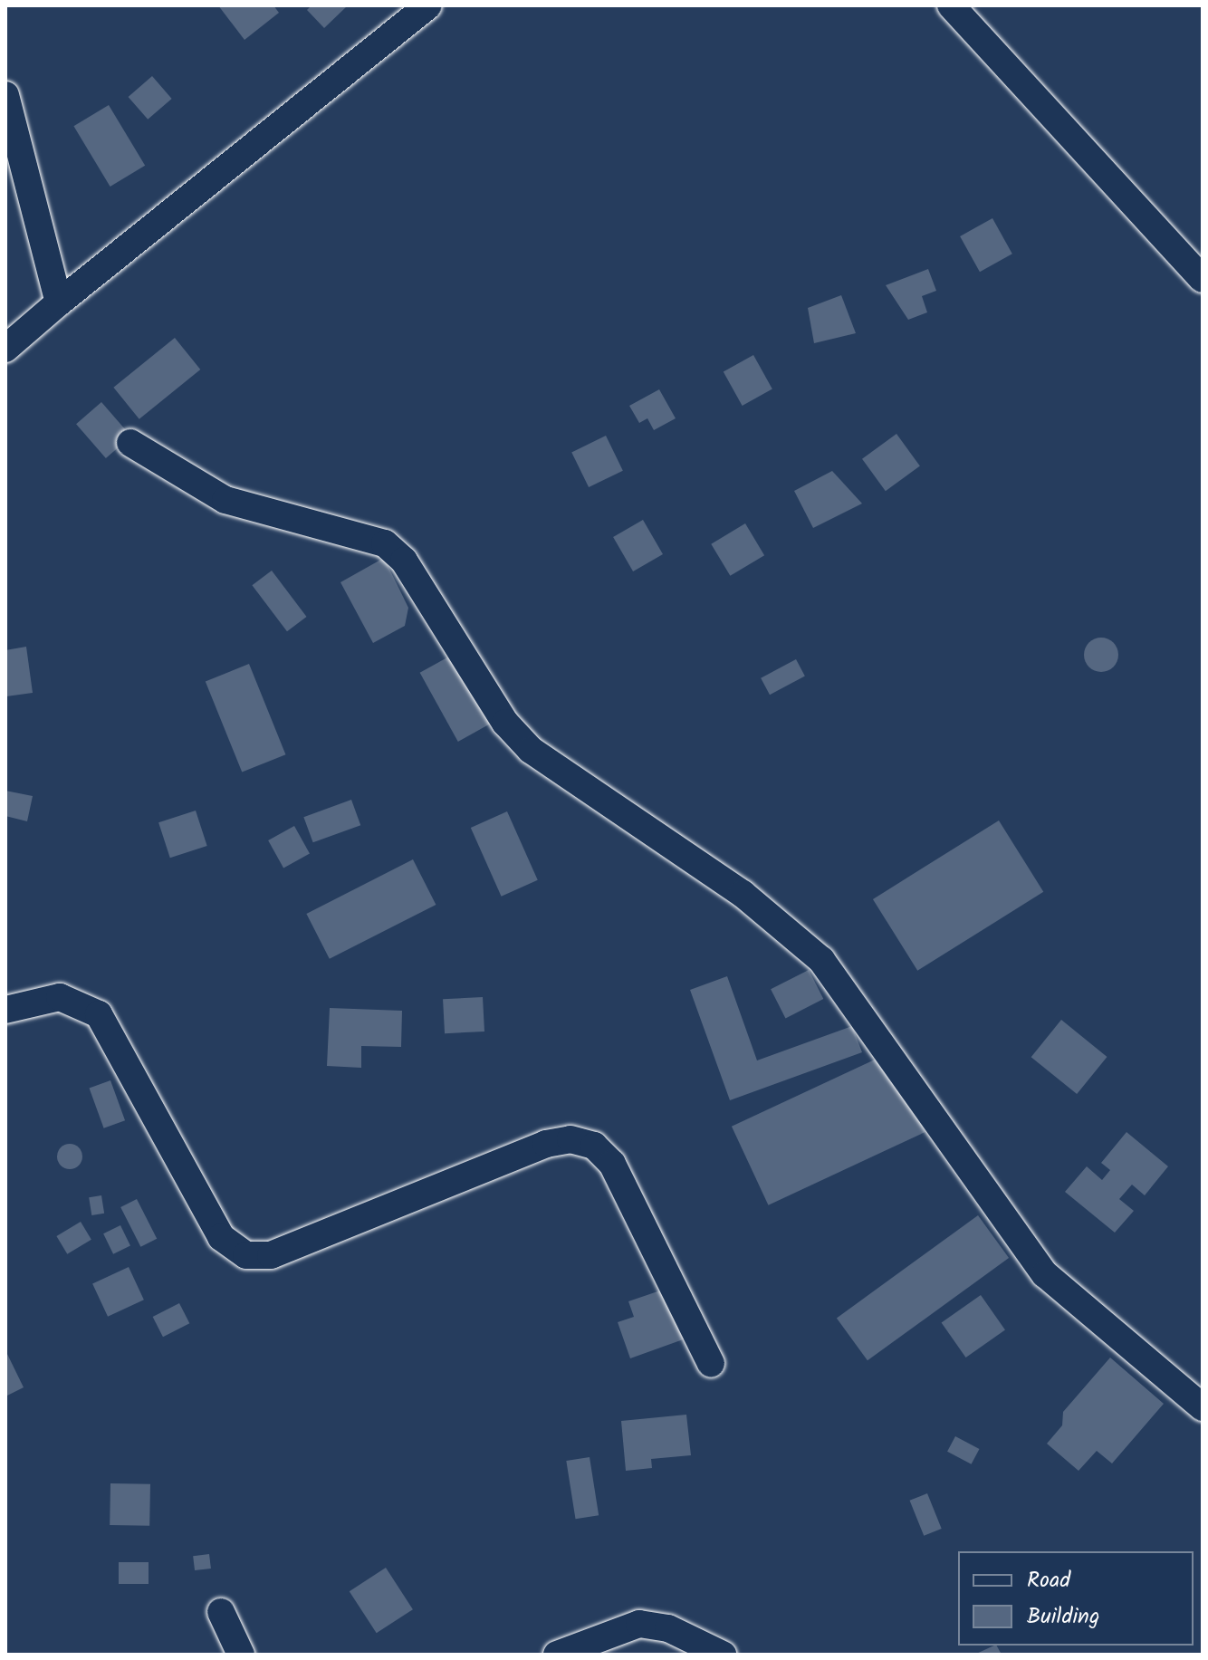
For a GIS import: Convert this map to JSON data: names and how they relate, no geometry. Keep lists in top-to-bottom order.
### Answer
{
  "legend": ["Road", "Building"]
}
